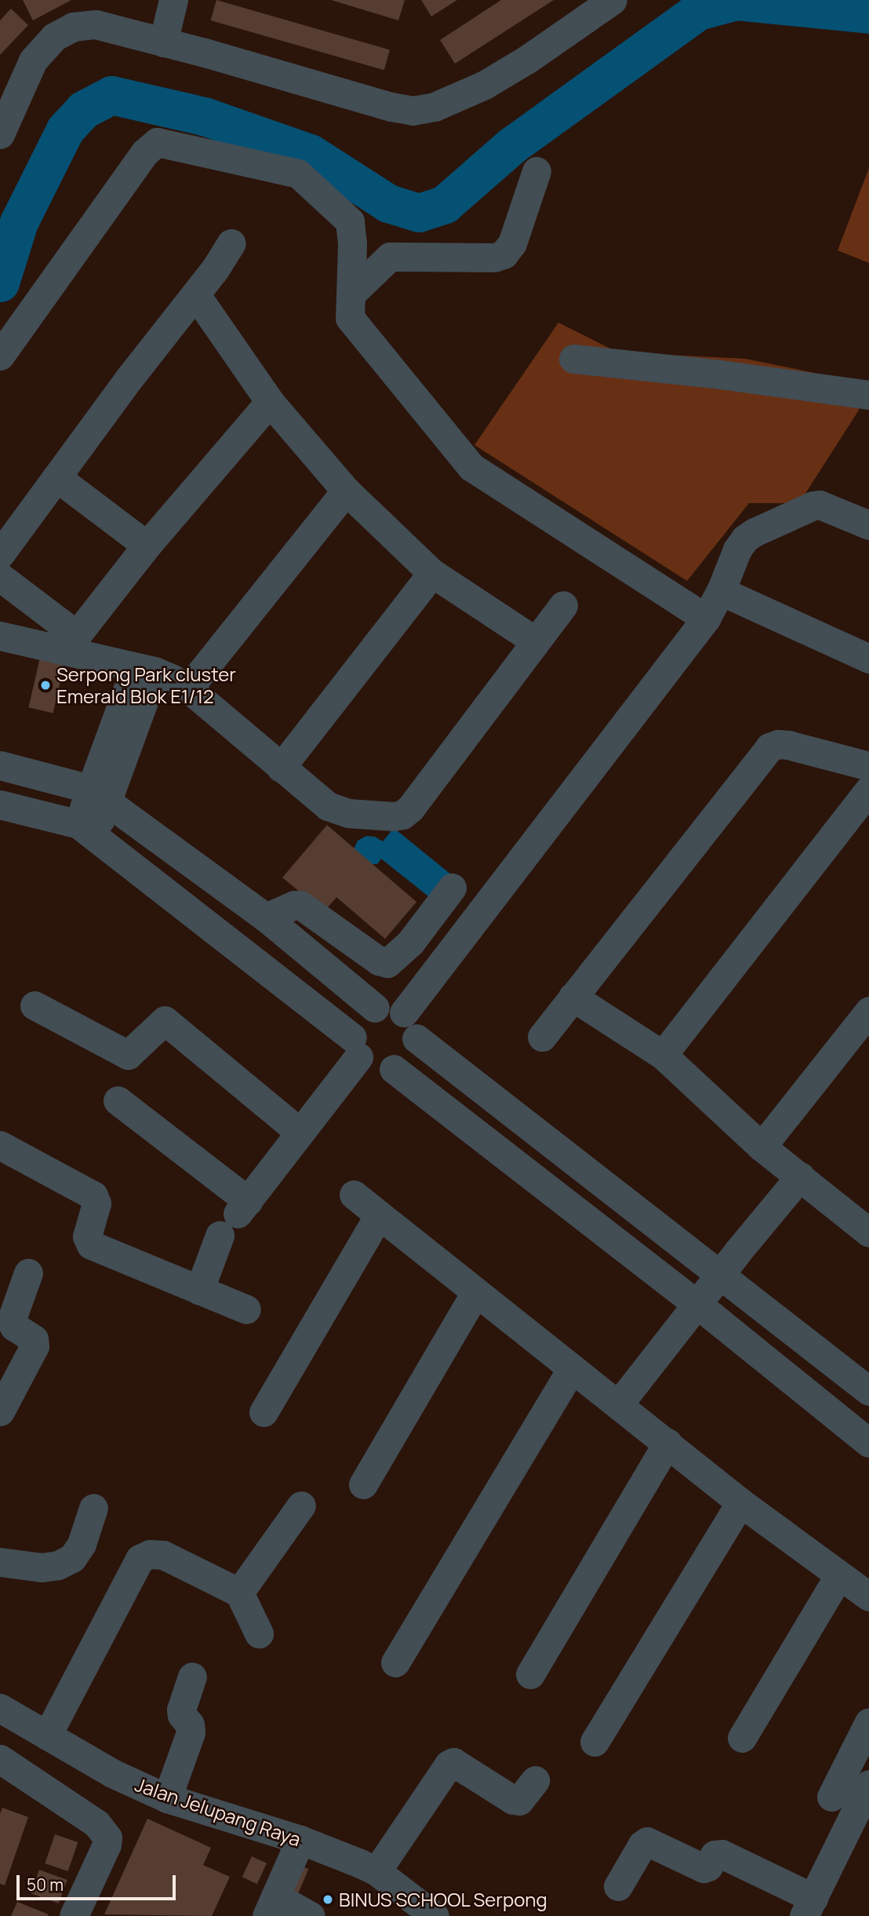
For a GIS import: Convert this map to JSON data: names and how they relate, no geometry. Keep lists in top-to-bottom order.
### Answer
{
  "streets": {
    "street": ["Jalan Jelupang Raya"]
  },
  "places": ["Serpong Park cluster Emerald Blok E1/12", "BINUS SCHOOL Serpong"],
  "scale_bar": "50 m"
}
